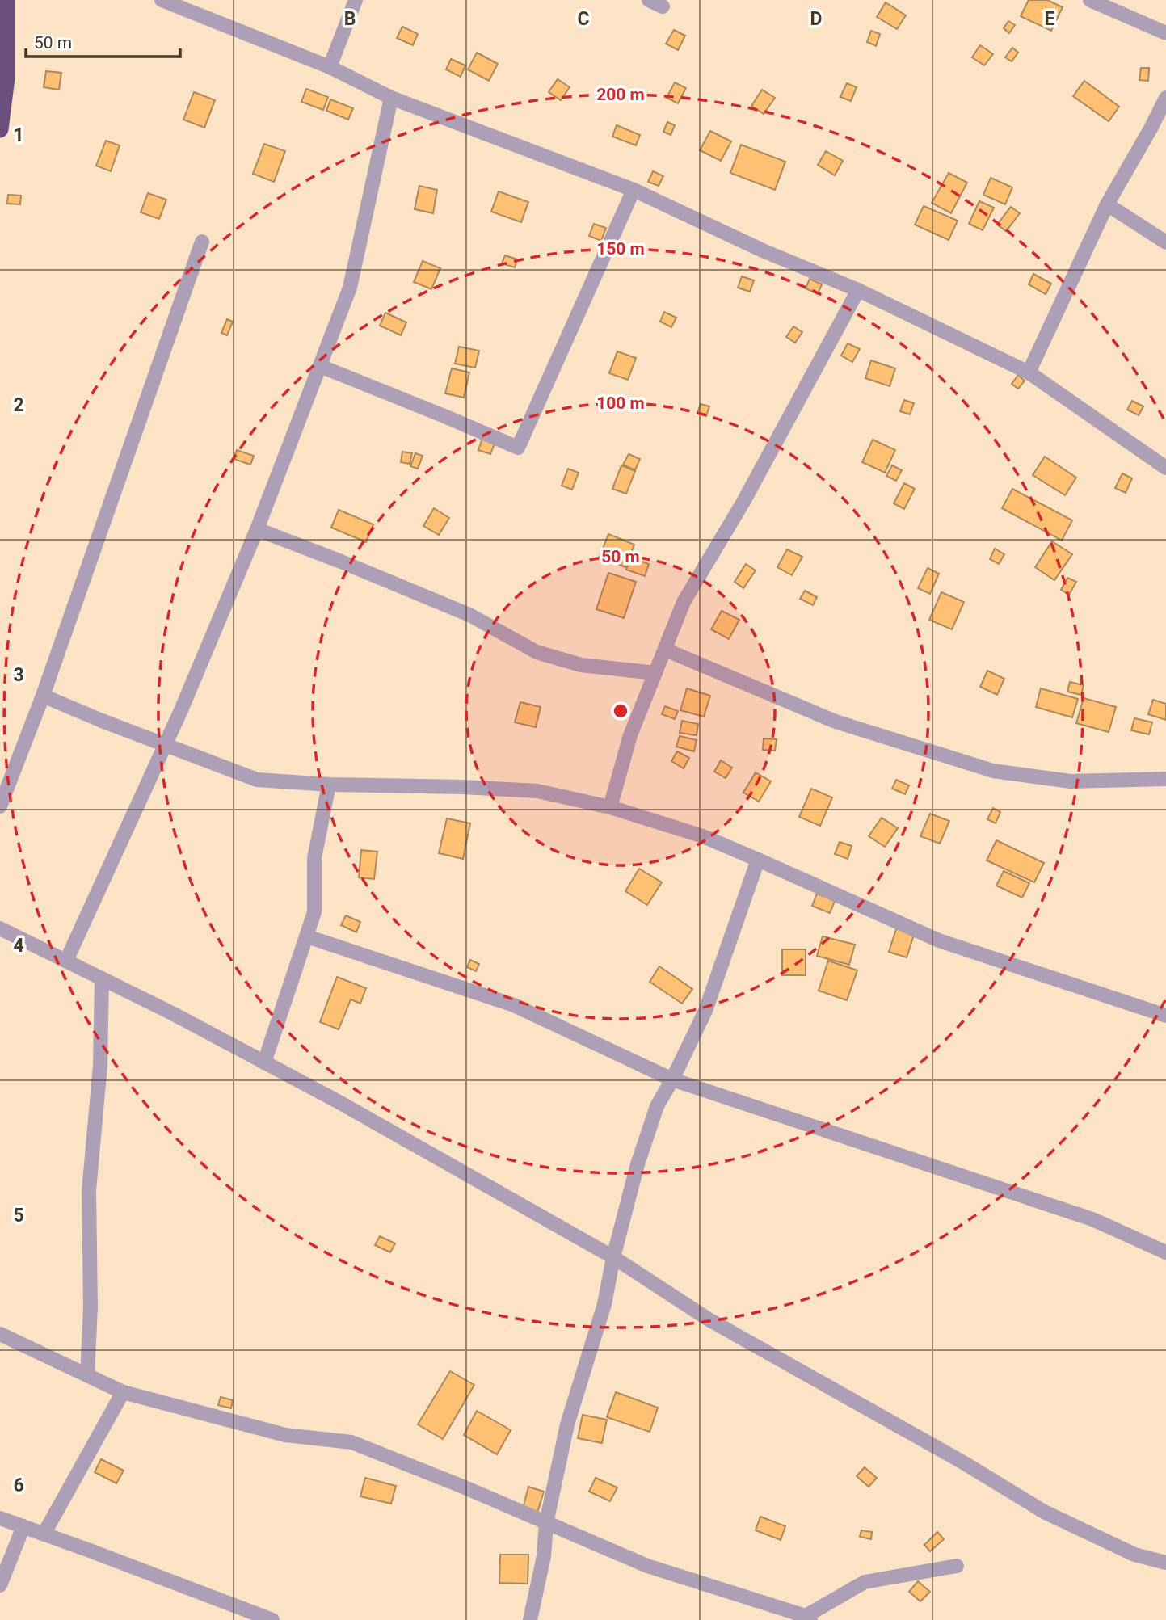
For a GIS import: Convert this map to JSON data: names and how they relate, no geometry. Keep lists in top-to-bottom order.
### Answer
{
  "scale_bar": "50 m",
  "grid": {
    "columns": [
      "B",
      "C",
      "D",
      "E"
    ],
    "rows": [
      "1",
      "2",
      "3",
      "4",
      "5",
      "6"
    ]
  },
  "rings": [
    "200 m",
    "150 m",
    "100 m",
    "50 m"
  ]
}
